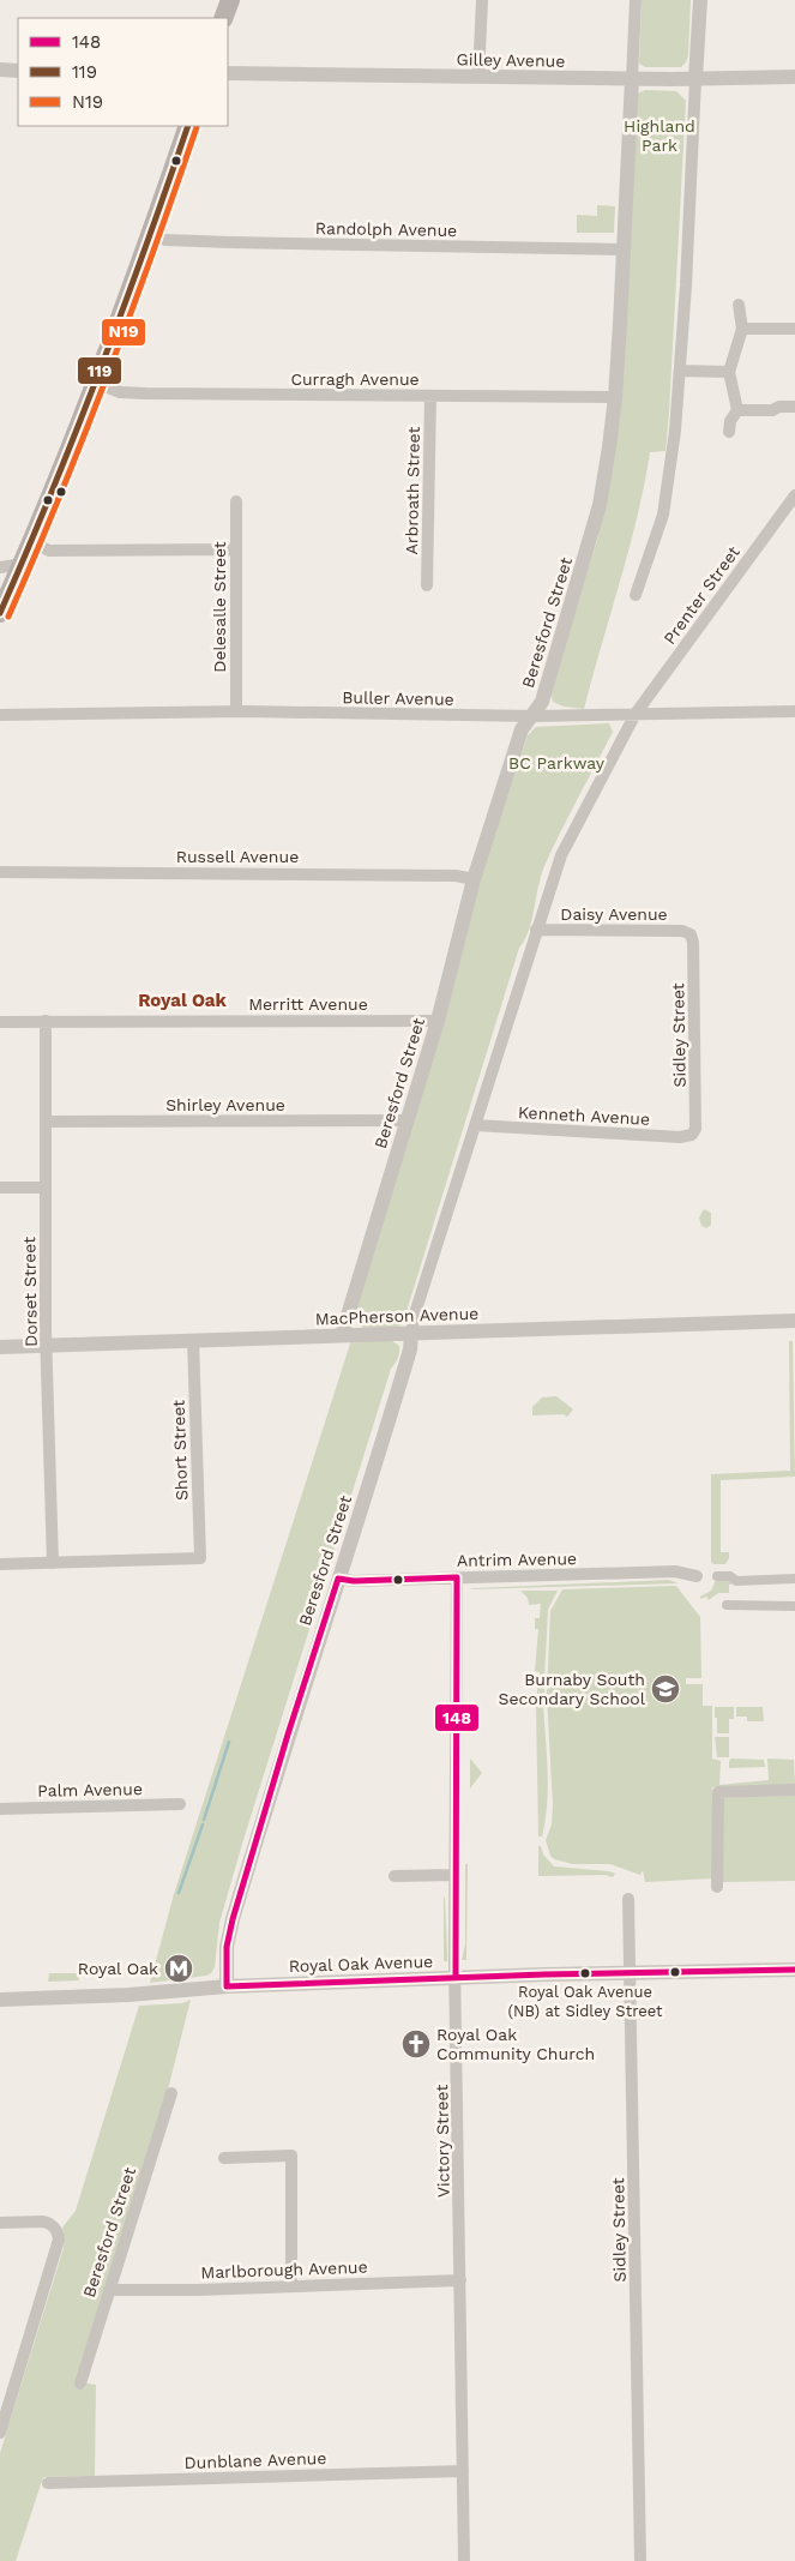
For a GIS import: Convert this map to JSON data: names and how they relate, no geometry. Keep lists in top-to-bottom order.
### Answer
{
  "streets": {
    "street": [
      "Gilley Avenue",
      "Randolph Avenue",
      "Curragh Avenue",
      "Arbroath Street",
      "Prenter Street",
      "Delesalle Street",
      "Beresford Street",
      "Buller Avenue",
      "Russell Avenue",
      "Daisy Avenue",
      "Merritt Avenue",
      "Sidley Street",
      "Shirley Avenue",
      "Kenneth Avenue",
      "Dorset Street",
      "MacPherson Avenue",
      "Short Street",
      "Antrim Avenue",
      "Palm Avenue",
      "Royal Oak Avenue",
      "Victory Street",
      "Marlborough Avenue",
      "Dunblane Avenue"
    ]
  },
  "crossings": [
    ["Gilley Avenue", "Beresford Street"],
    ["Randolph Avenue", "Beresford Street"],
    ["Curragh Avenue", "Arbroath Street"],
    ["Curragh Avenue", "Beresford Street"],
    ["Prenter Street", "Beresford Street"],
    ["Prenter Street", "Buller Avenue"],
    ["Delesalle Street", "Buller Avenue"],
    ["Beresford Street", "Buller Avenue"],
    ["Beresford Street", "Russell Avenue"],
    ["Beresford Street", "Daisy Avenue"],
    ["Beresford Street", "Merritt Avenue"],
    ["Beresford Street", "Shirley Avenue"],
    ["Beresford Street", "Kenneth Avenue"],
    ["Beresford Street", "MacPherson Avenue"],
    ["Beresford Street", "Antrim Avenue"],
    ["Beresford Street", "Royal Oak Avenue"],
    ["Beresford Street", "Marlborough Avenue"],
    ["Daisy Avenue", "Sidley Street"],
    ["Merritt Avenue", "Dorset Street"],
    ["Sidley Street", "Kenneth Avenue"],
    ["Sidley Street", "Royal Oak Avenue"],
    ["Shirley Avenue", "Dorset Street"],
    ["Dorset Street", "MacPherson Avenue"],
    ["Dorset Street", "Short Street"],
    ["MacPherson Avenue", "Short Street"],
    ["Antrim Avenue", "Victory Street"],
    ["Royal Oak Avenue", "Victory Street"],
    ["Victory Street", "Marlborough Avenue"],
    ["Victory Street", "Dunblane Avenue"]
  ],
  "districts": ["Royal Oak"],
  "parks": ["Highland Park", "BC Parkway"],
  "places": {
    "school or university": ["Burnaby South Secondary School"],
    "metro station": ["Royal Oak"],
    "other": ["Royal Oak Avenue (NB) at Sidley Street"],
    "church": ["Royal Oak Community Church"]
  },
  "lines": ["transit line 119", "transit line N19", "transit line 148"],
  "legend": ["148", "119", "N19"]
}
